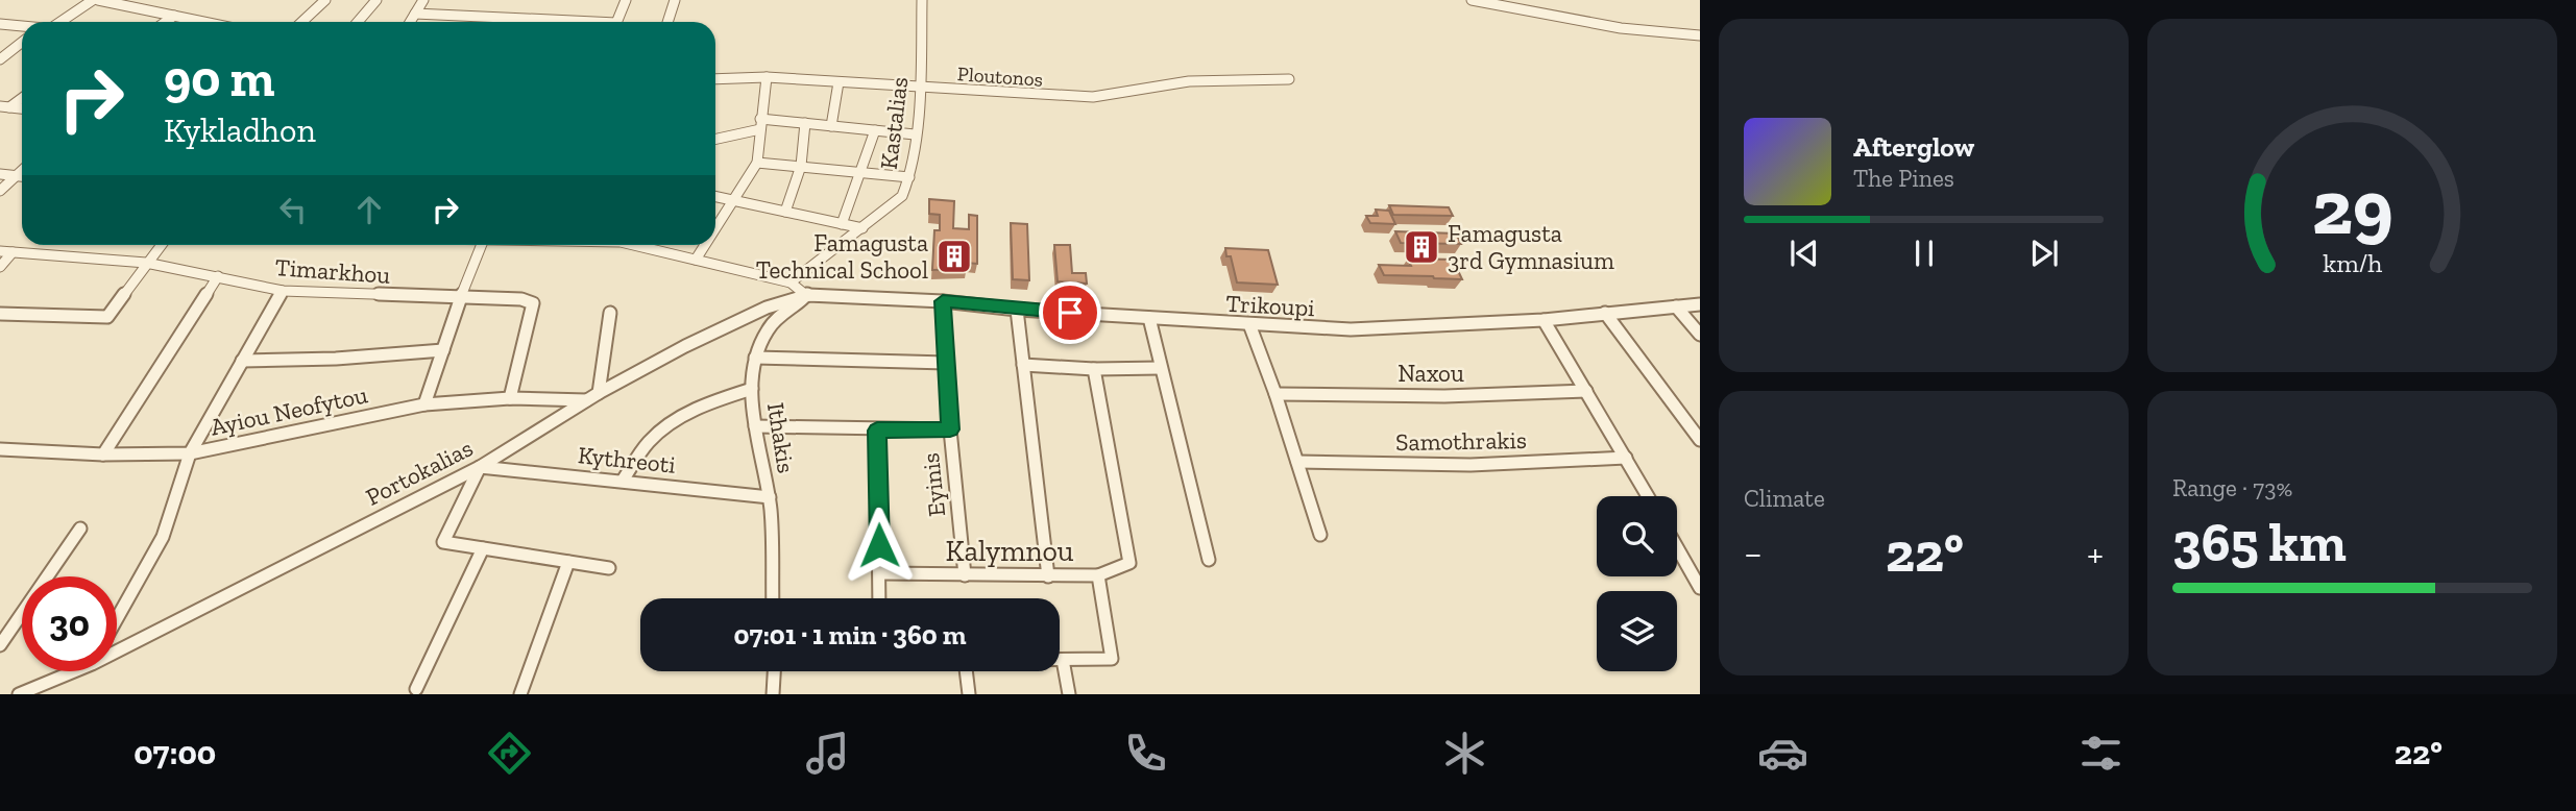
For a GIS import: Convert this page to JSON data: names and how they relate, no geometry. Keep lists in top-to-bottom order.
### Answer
{
  "streets": {
    "street": [
      "Ploutonos",
      "Kastalias",
      "Timarkhou",
      "Trikoupi",
      "Naxou",
      "Ayiou Neofytou",
      "Ithakis",
      "Samothrakis",
      "Kythreoti",
      "Portokalias",
      "Eyinis",
      "Kalymnou"
    ]
  },
  "crossings": [
    ["Ploutonos", "Kastalias"],
    ["Timarkhou", "Ayiou Neofytou"],
    ["Trikoupi", "Portokalias"],
    ["Trikoupi", "Eyinis"],
    ["Ayiou Neofytou", "Portokalias"],
    ["Ithakis", "Kythreoti"],
    ["Ithakis", "Portokalias"],
    ["Kythreoti", "Portokalias"],
    ["Eyinis", "Kalymnou"]
  ],
  "places": {
    "building": ["Famagusta 3rd Gymnasium", "Famagusta Technical School"]
  },
  "page": {
    "turn": ["90 m", "Kykladhon"],
    "song": ["Afterglow", "The Pines"],
    "tile": [
      "Climate",
      ["Range · 73%", "365 km"]
    ],
    "heat": ["−", "22°", "+"],
    "limit": "30",
    "trip": "07:01 · 1 min · 360 m",
    "tabs": ["07:00", "22°"],
    "gauge": ["29", "km/h"]
  }
}
